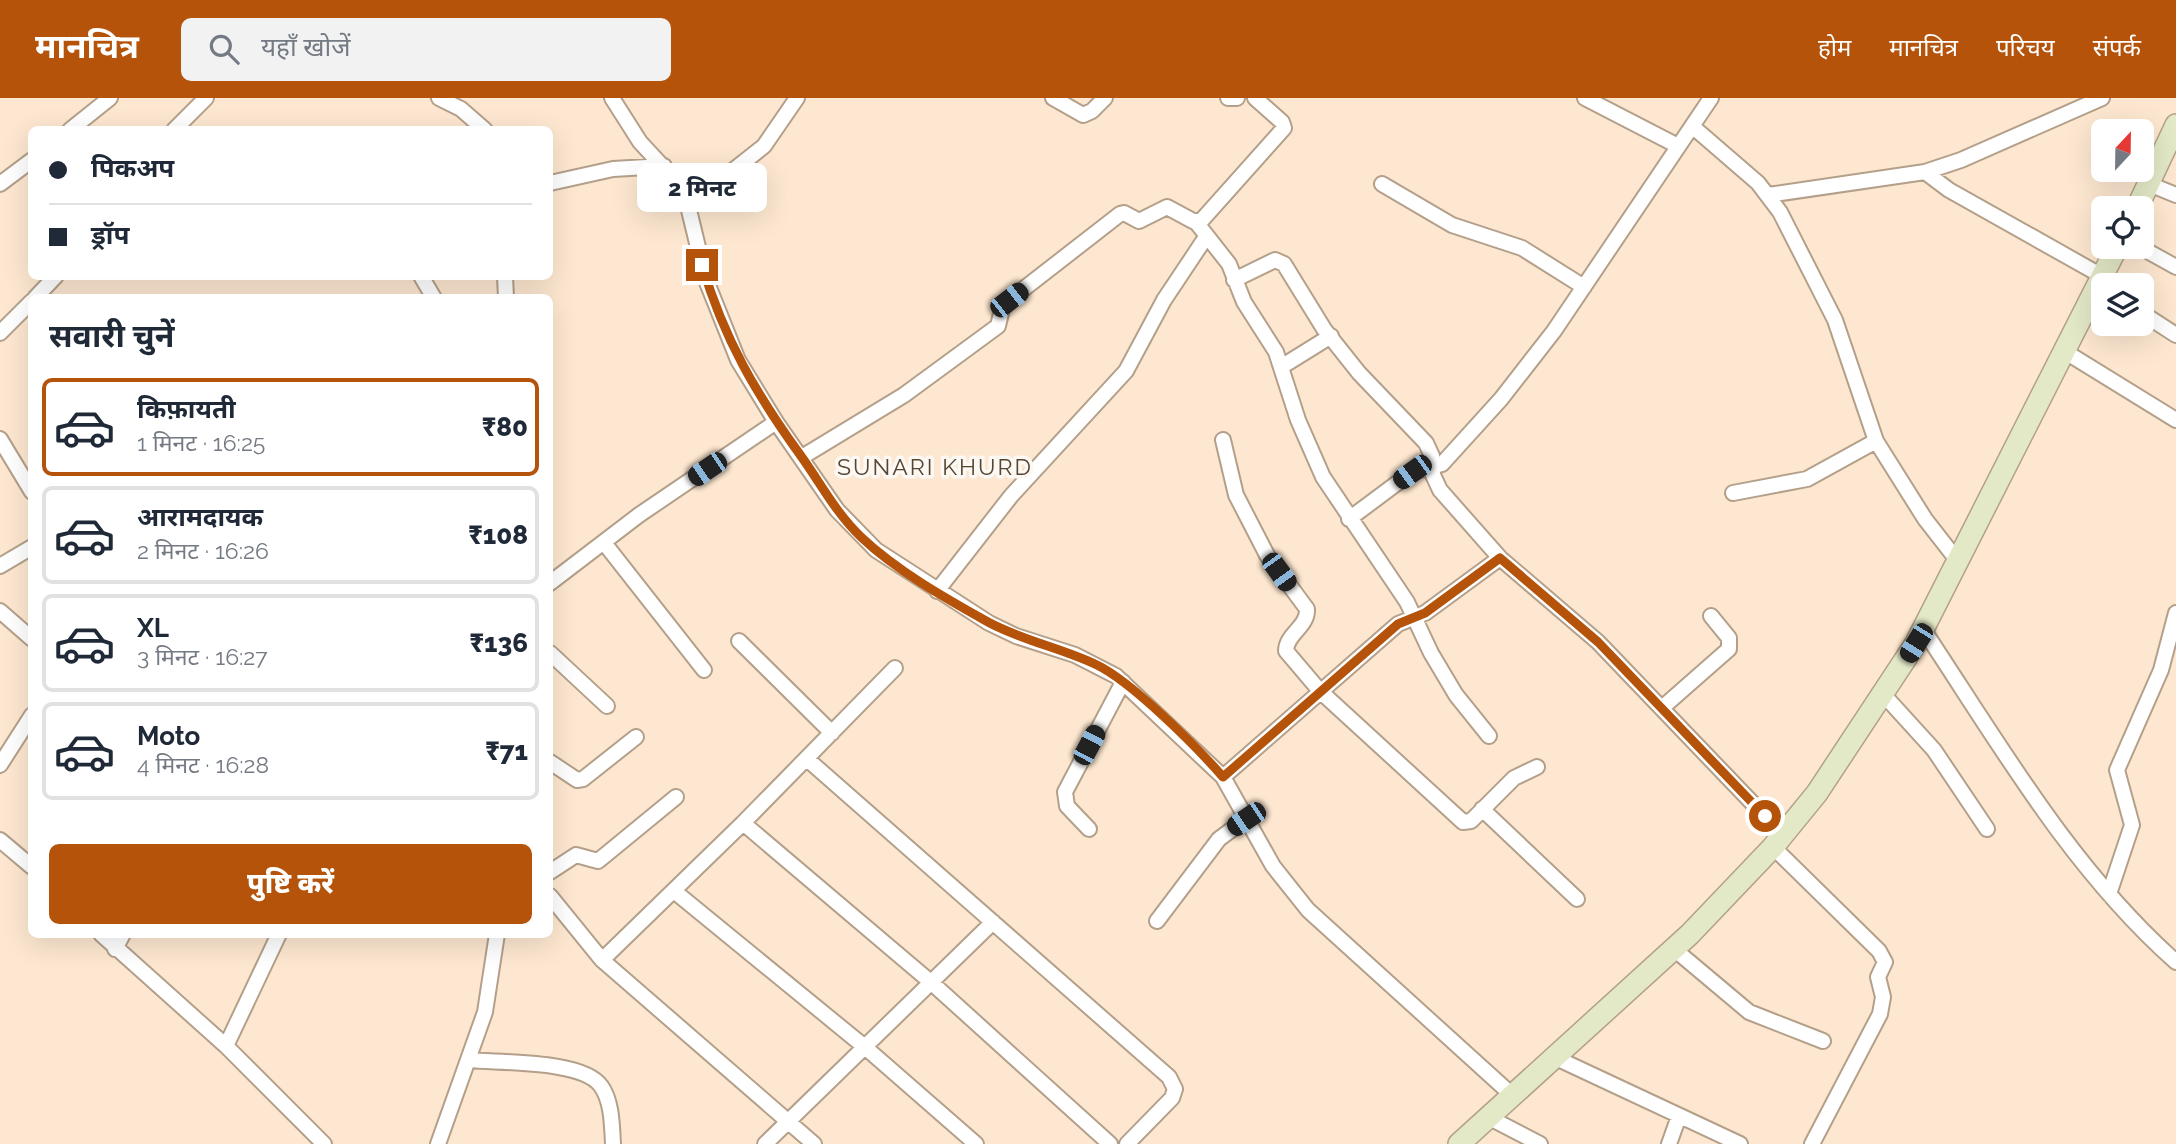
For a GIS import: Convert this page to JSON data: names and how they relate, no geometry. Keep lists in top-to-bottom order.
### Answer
{
  "districts": ["SUNARI KHURD"],
  "north": "top",
  "page": {
    "header": "मानचित्र",
    "search": "यहाँ खोजें",
    "nav": [
      "होम",
      "मानचित्र",
      "परिचय",
      "संपर्क"
    ],
    "banner": ["पिकअप", "ड्रॉप"],
    "bubble": "2 मिनट",
    "heading": "सवारी चुनें",
    "list": [
      {
        "name": "किफ़ायती",
        "note": "1 मिनट · 16:25",
        "value": "₹80"
      },
      {
        "name": "आरामदायक",
        "note": "2 मिनट · 16:26",
        "value": "₹108"
      },
      {
        "name": "XL",
        "note": "3 मिनट · 16:27",
        "value": "₹136"
      },
      {
        "name": "Moto",
        "note": "4 मिनट · 16:28",
        "value": "₹71"
      }
    ],
    "buttons": "पुष्टि करें"
  }
}
